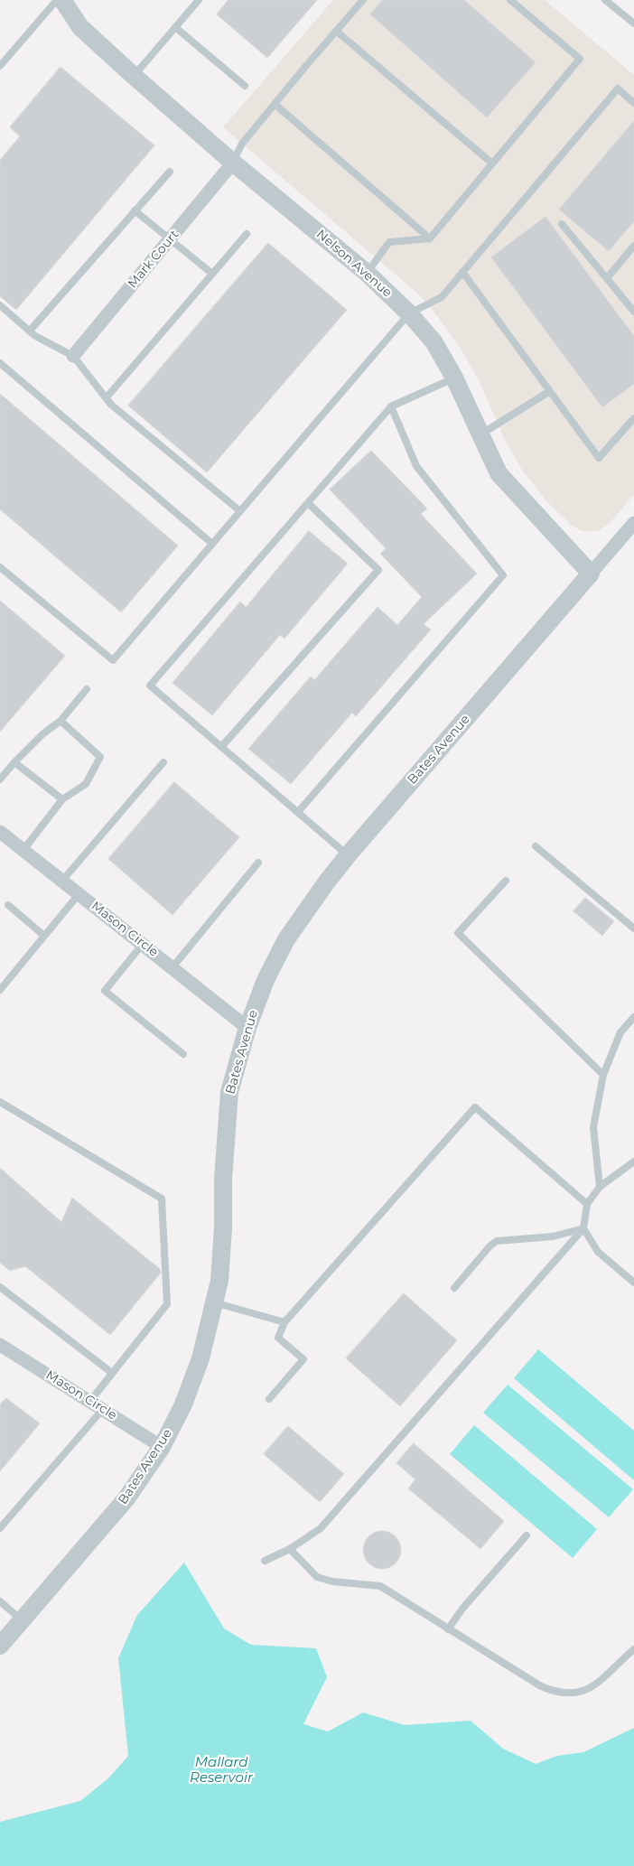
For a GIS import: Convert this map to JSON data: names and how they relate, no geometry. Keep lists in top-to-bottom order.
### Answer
{
  "streets": {
    "street": [
      "Mark Court",
      "Nelson Avenue",
      "Bates Avenue",
      "Mason Circle"
    ]
  },
  "crossings": [
    ["Mark Court", "Nelson Avenue"],
    ["Nelson Avenue", "Bates Avenue"],
    ["Bates Avenue", "Mason Circle"]
  ],
  "water": ["Mallard Reservoir"]
}
